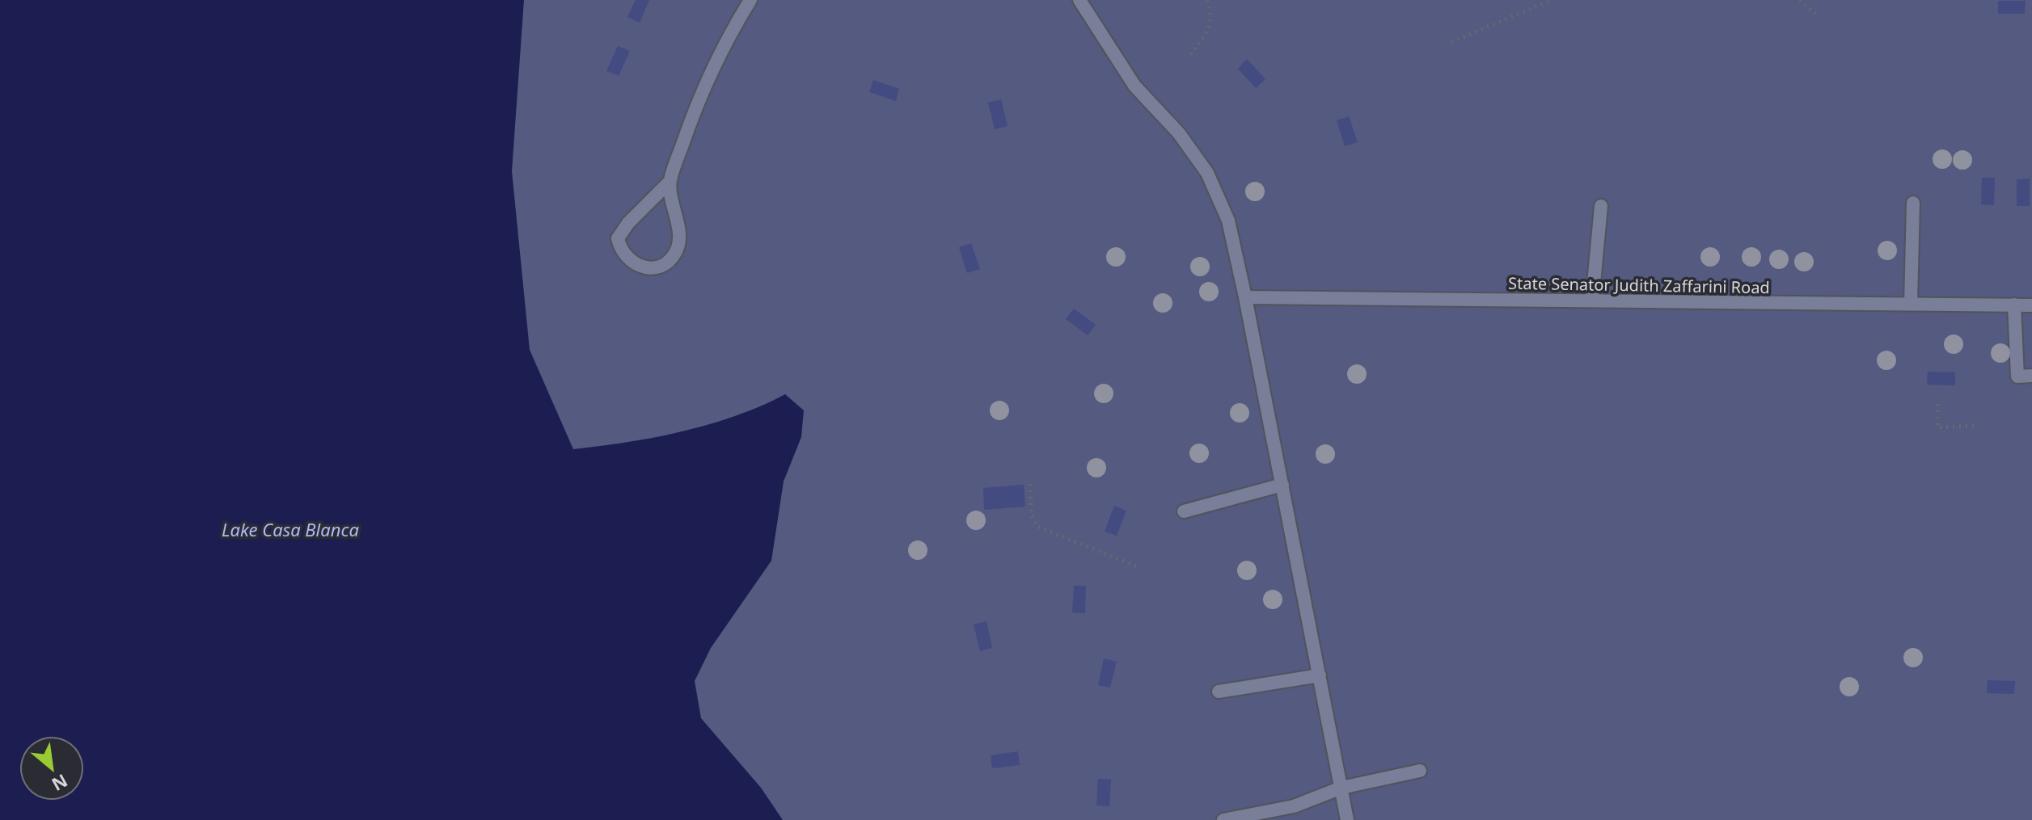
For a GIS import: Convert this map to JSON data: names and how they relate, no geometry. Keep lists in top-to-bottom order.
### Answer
{
  "streets": {
    "street": ["State Senator Judith Zaffarini Road"]
  },
  "water": ["Lake Casa Blanca"],
  "north": "bottom right"
}
